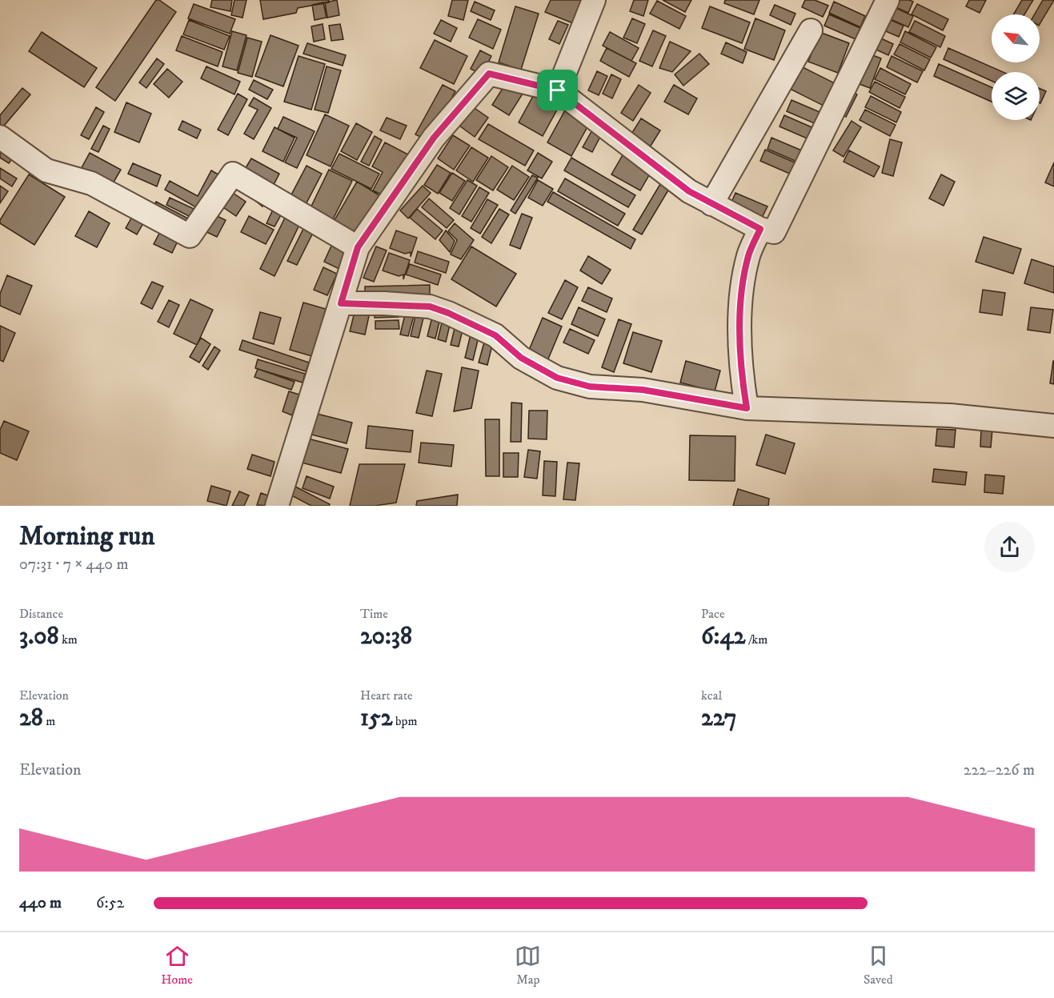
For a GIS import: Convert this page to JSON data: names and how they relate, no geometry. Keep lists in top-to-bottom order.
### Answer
{
  "north": "top left",
  "page": {
    "heading": ["Morning run", "07:31 · 7 × 440 m"],
    "stats": [
      ["Distance", "3.08 km"],
      ["Time", "20:38"],
      ["Pace", "6:42 /km"],
      ["Elevation", "28 m"],
      ["Heart rate", "152 bpm"],
      ["kcal", "227"]
    ],
    "chart": ["Elevation", "222–226 m"],
    "list": [
      {
        "name": "440 m",
        "note": "6:52"
      }
    ],
    "tabs": ["Home", "Map", "Saved"]
  }
}
